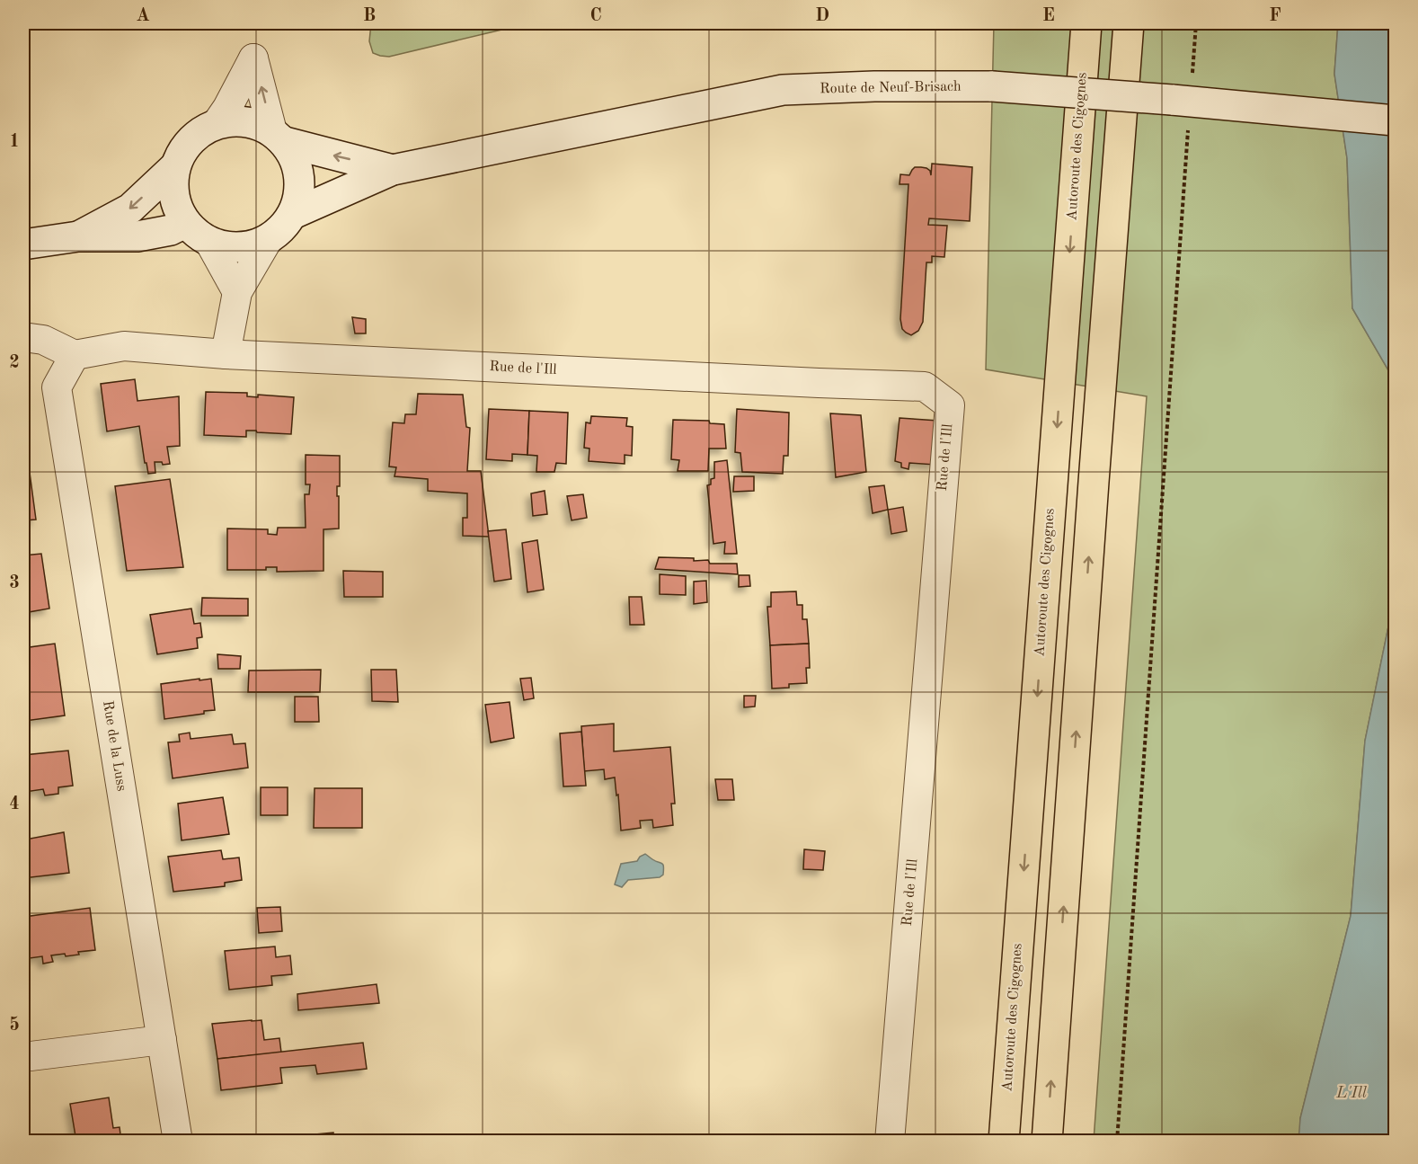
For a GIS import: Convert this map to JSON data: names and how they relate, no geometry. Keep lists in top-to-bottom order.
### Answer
{
  "streets": {
    "highway": ["Autoroute des Cigognes"],
    "main road": ["Route de Neuf-Brisach"],
    "street": ["Rue de l'Ill", "Rue de la Luss"]
  },
  "crossings": [
    ["Rue de l'Ill", "Rue de la Luss"]
  ],
  "water": ["L'Ill"],
  "grid": {
    "columns": [
      "A",
      "B",
      "C",
      "D",
      "E",
      "F"
    ],
    "rows": [
      "1",
      "2",
      "3",
      "4",
      "5"
    ]
  }
}
